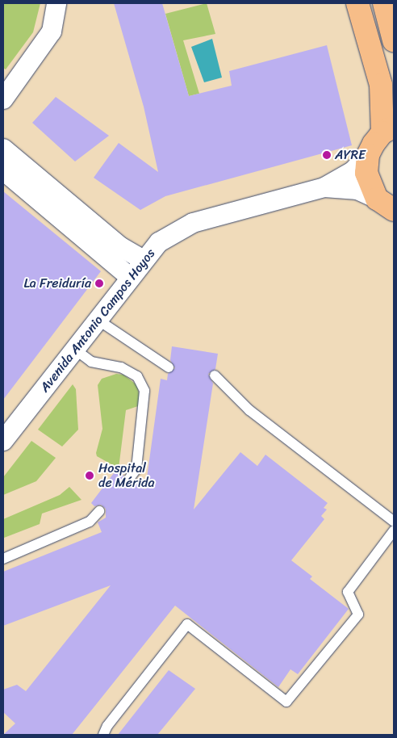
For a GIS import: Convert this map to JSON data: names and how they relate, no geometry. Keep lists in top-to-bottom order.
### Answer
{
  "streets": {
    "street": ["Avenida Antonio Campos Hoyos"]
  },
  "places": ["AYRE", "La Freiduría", "Hospital de Mérida"]
}
